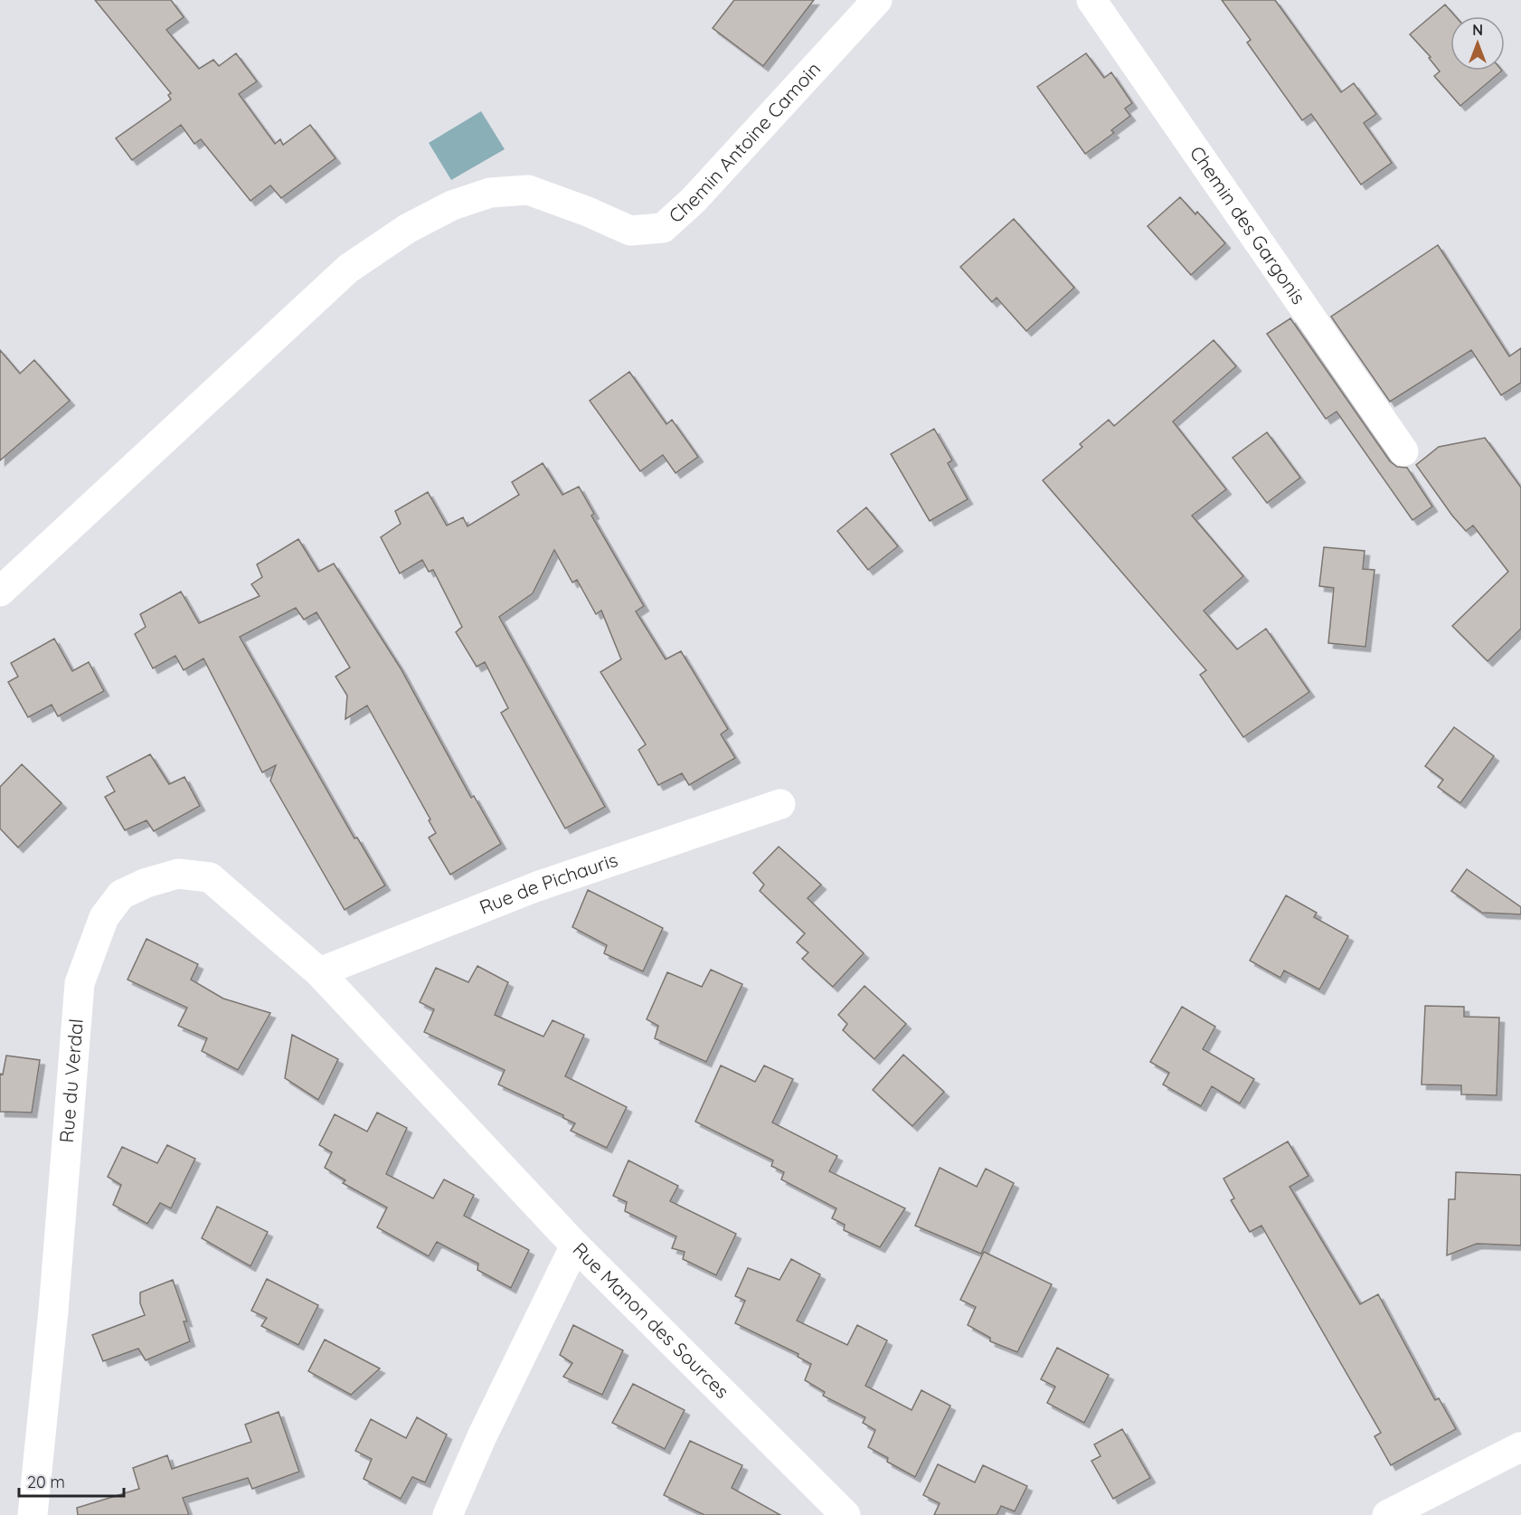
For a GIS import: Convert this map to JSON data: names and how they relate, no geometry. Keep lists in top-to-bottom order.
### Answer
{
  "streets": {
    "street": [
      "Chemin Antoine Camoin",
      "Chemin des Gargonis",
      "Rue de Pichauris",
      "Rue du Verdal",
      "Rue Manon des Sources"
    ]
  },
  "crossings": [
    ["Rue de Pichauris", "Rue du Verdal"],
    ["Rue du Verdal", "Rue Manon des Sources"]
  ],
  "scale_bar": "20 m",
  "north": "top"
}
